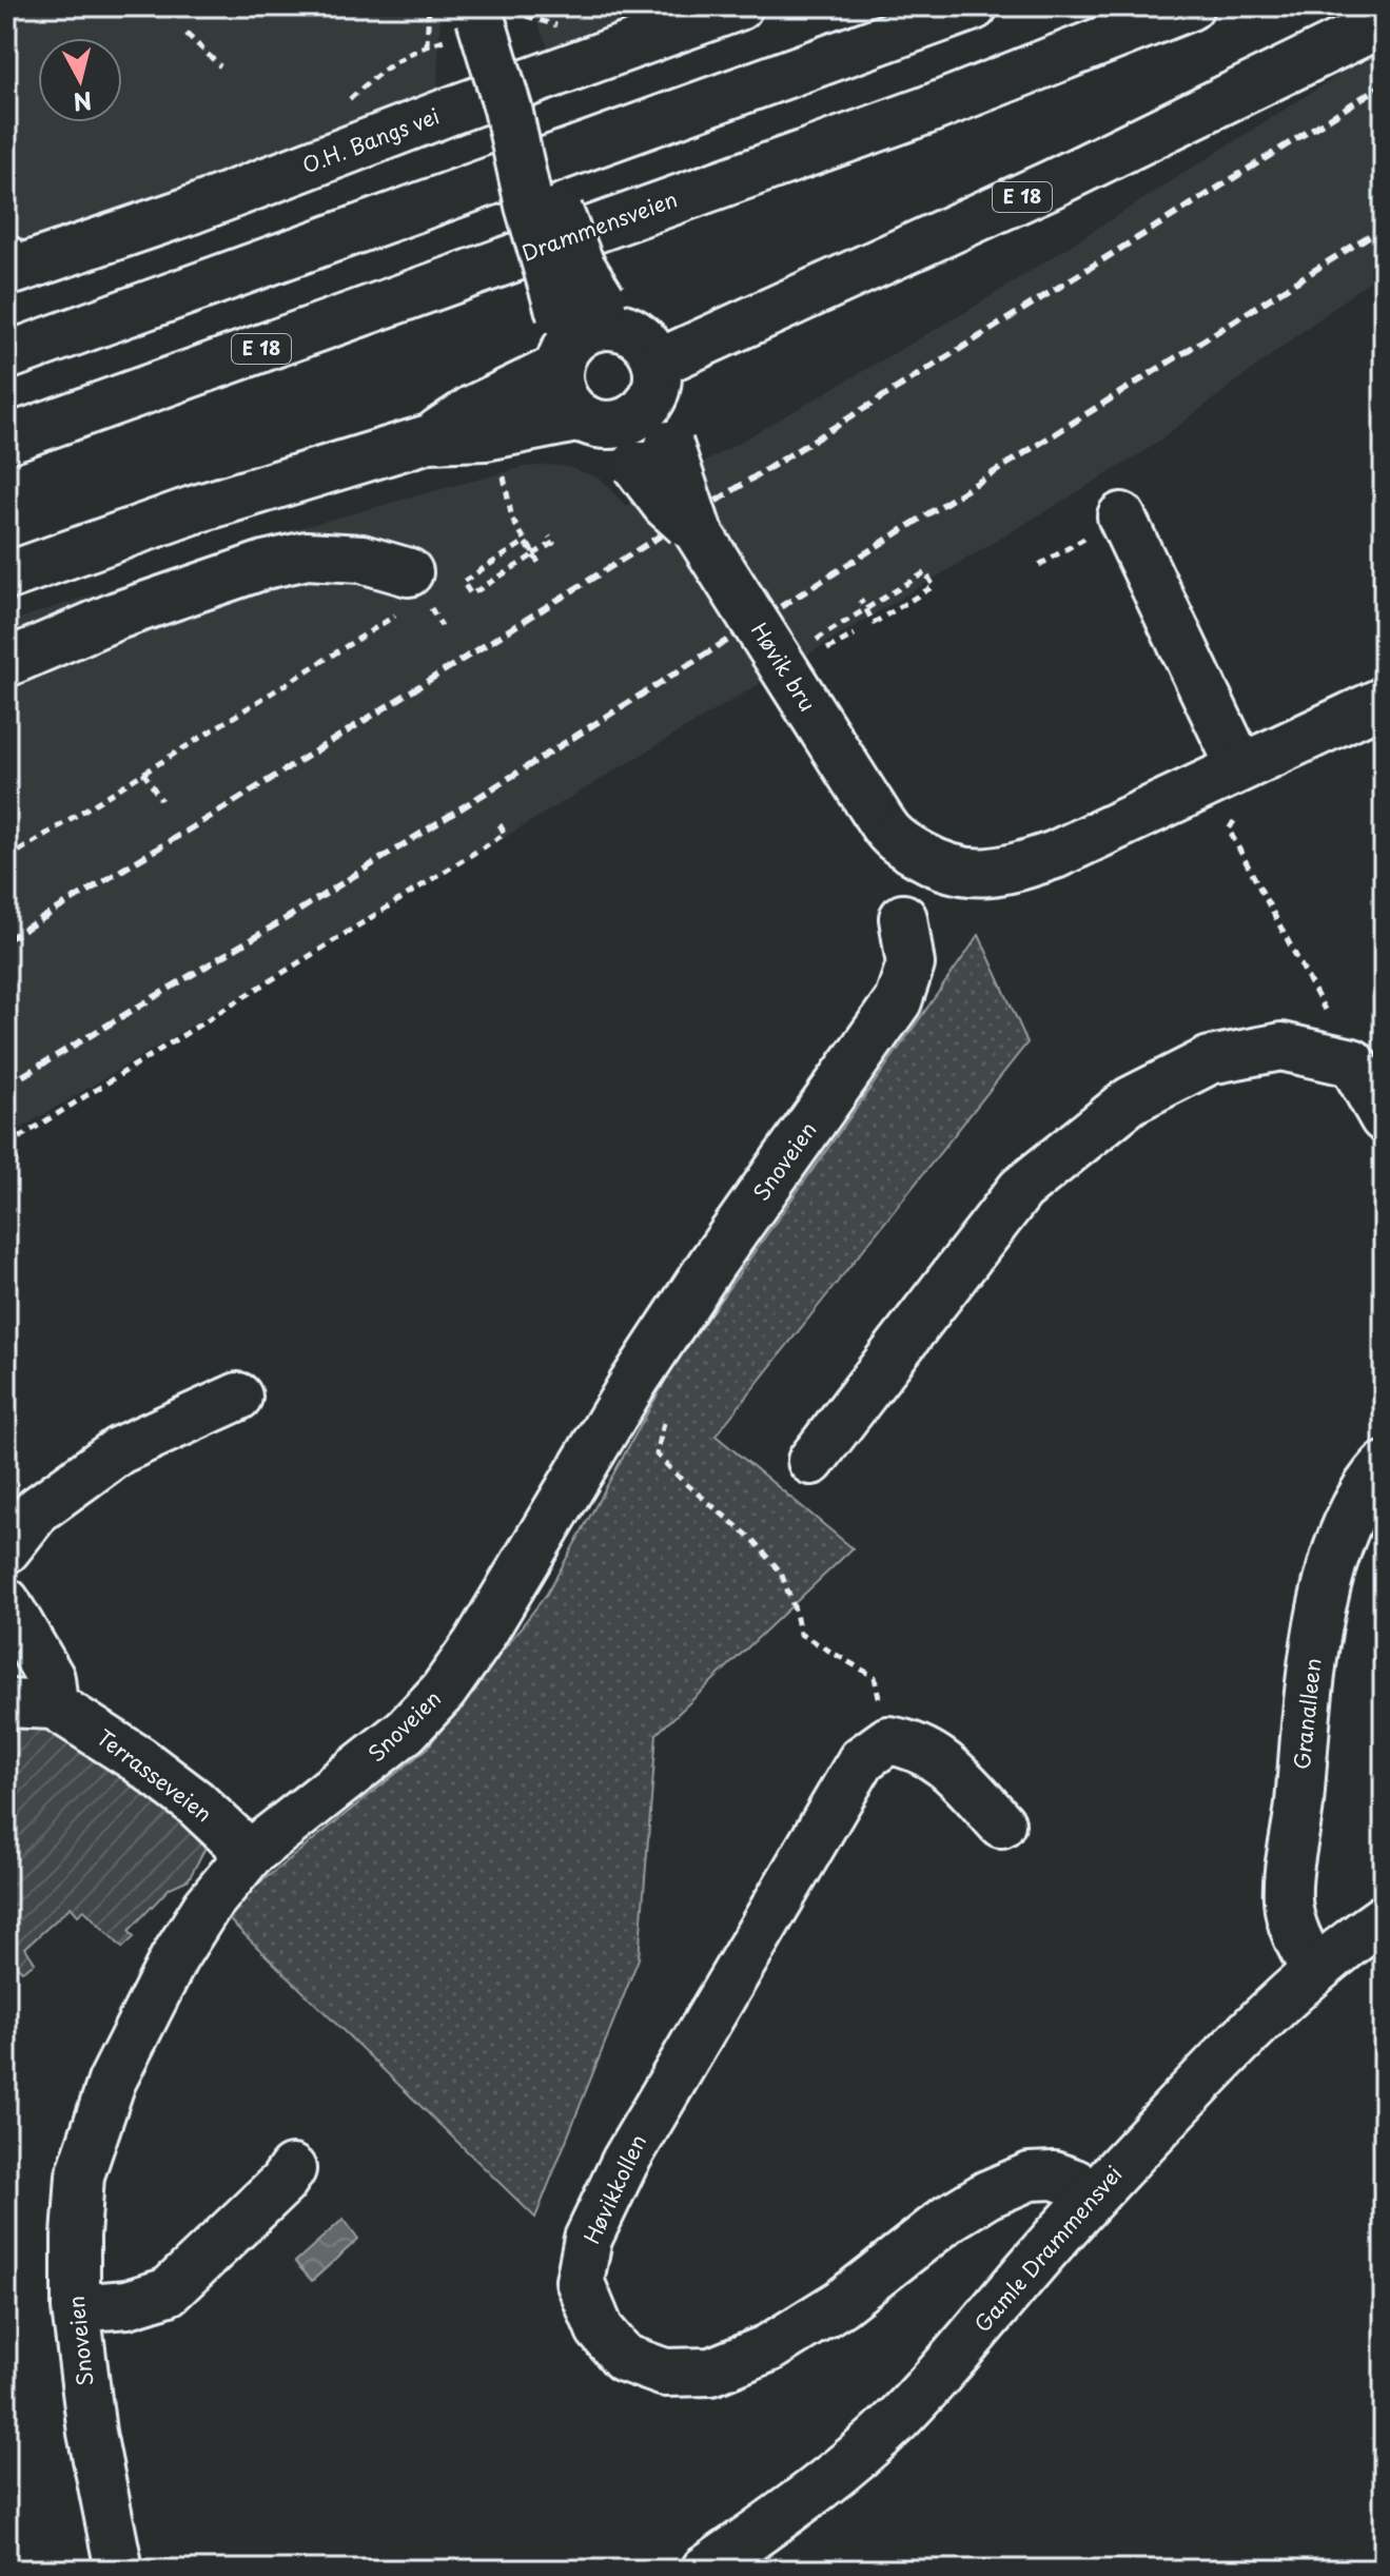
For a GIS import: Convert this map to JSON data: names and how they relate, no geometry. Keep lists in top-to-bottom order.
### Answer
{
  "streets": {
    "main road": [
      "O.H. Bangs vei",
      "E 18",
      "Drammensveien",
      "Høvik bru",
      "Snoveien",
      "Granalleen",
      "Terrasseveien",
      "Høvikkollen",
      "Gamle Drammensvei"
    ]
  },
  "crossings": [
    ["E 18", "Høvik bru"],
    ["Snoveien", "Terrasseveien"],
    ["Granalleen", "Gamle Drammensvei"],
    ["Høvikkollen", "Gamle Drammensvei"]
  ],
  "north": "bottom"
}
